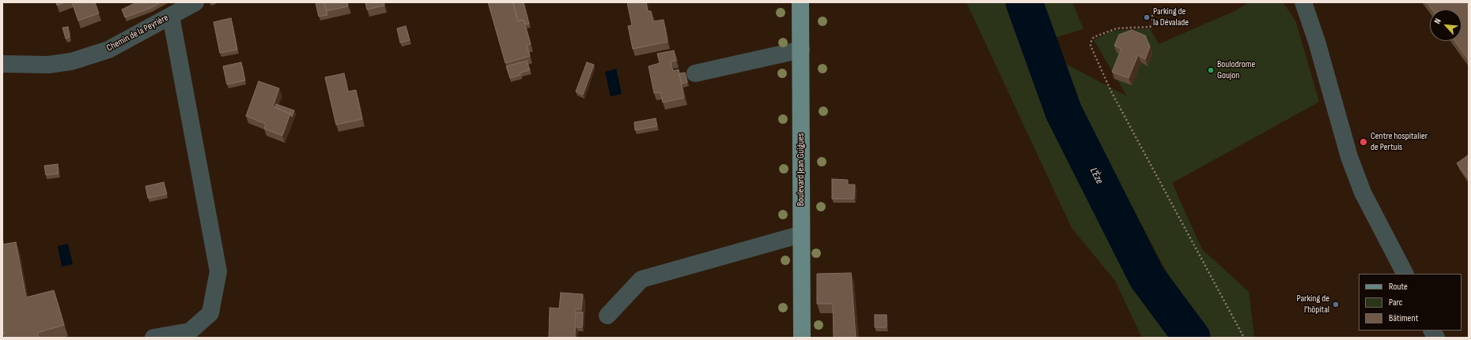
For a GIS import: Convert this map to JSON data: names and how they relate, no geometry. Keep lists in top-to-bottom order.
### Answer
{
  "streets": {
    "main road": ["Boulevard Jean Guigues"],
    "street": ["Chemin de la Peyrière"]
  },
  "water": ["L'Èze"],
  "places": [
    "Parking de la Dévalade",
    "Boulodrome Goujon",
    "Centre hospitalier de Pertuis",
    "Parking de l'hôpital"
  ],
  "legend": ["Route", "Parc", "Bâtiment"],
  "north": "top left"
}
